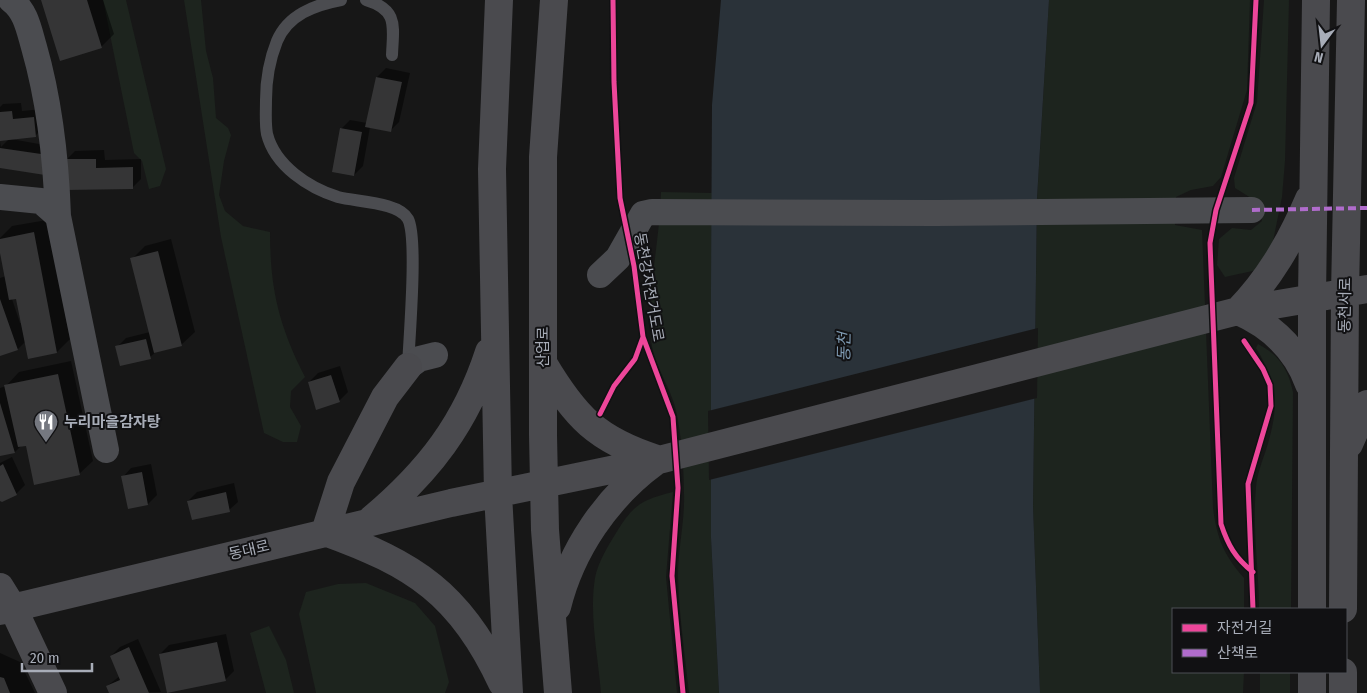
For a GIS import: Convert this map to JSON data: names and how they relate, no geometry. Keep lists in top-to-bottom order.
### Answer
{
  "streets": {
    "street": ["동천서로", "산업로", "동대로"],
    "cycle path": ["동천강자전거도로"]
  },
  "crossings": [
    ["동천서로", "동대로"],
    ["산업로", "동대로"]
  ],
  "water": ["동천"],
  "places": {
    "restaurant": ["누리마을감자탕"]
  },
  "legend": ["자전거길", "산책로"],
  "scale_bar": "20 m",
  "north": "bottom"
}
